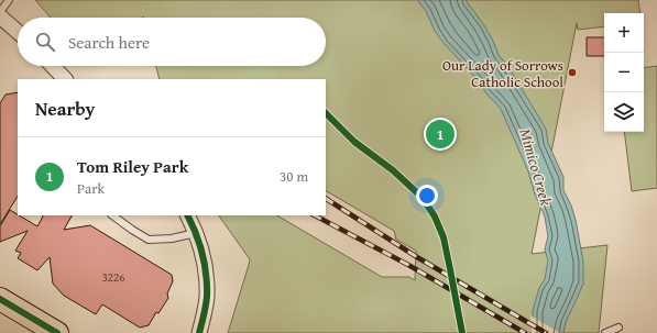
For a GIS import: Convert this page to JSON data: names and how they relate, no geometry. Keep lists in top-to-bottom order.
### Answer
{
  "water": ["Mimico Creek"],
  "places": ["Our Lady of Sorrows Catholic School"],
  "house_numbers": ["3226"],
  "page": {
    "map_buttons": ["+", "−"],
    "search": "Search here",
    "heading": "Nearby",
    "pins": "1",
    "list": [
      {
        "mark": "1",
        "name": "Tom Riley Park",
        "note": "Park",
        "value": "30 m"
      }
    ]
  }
}
